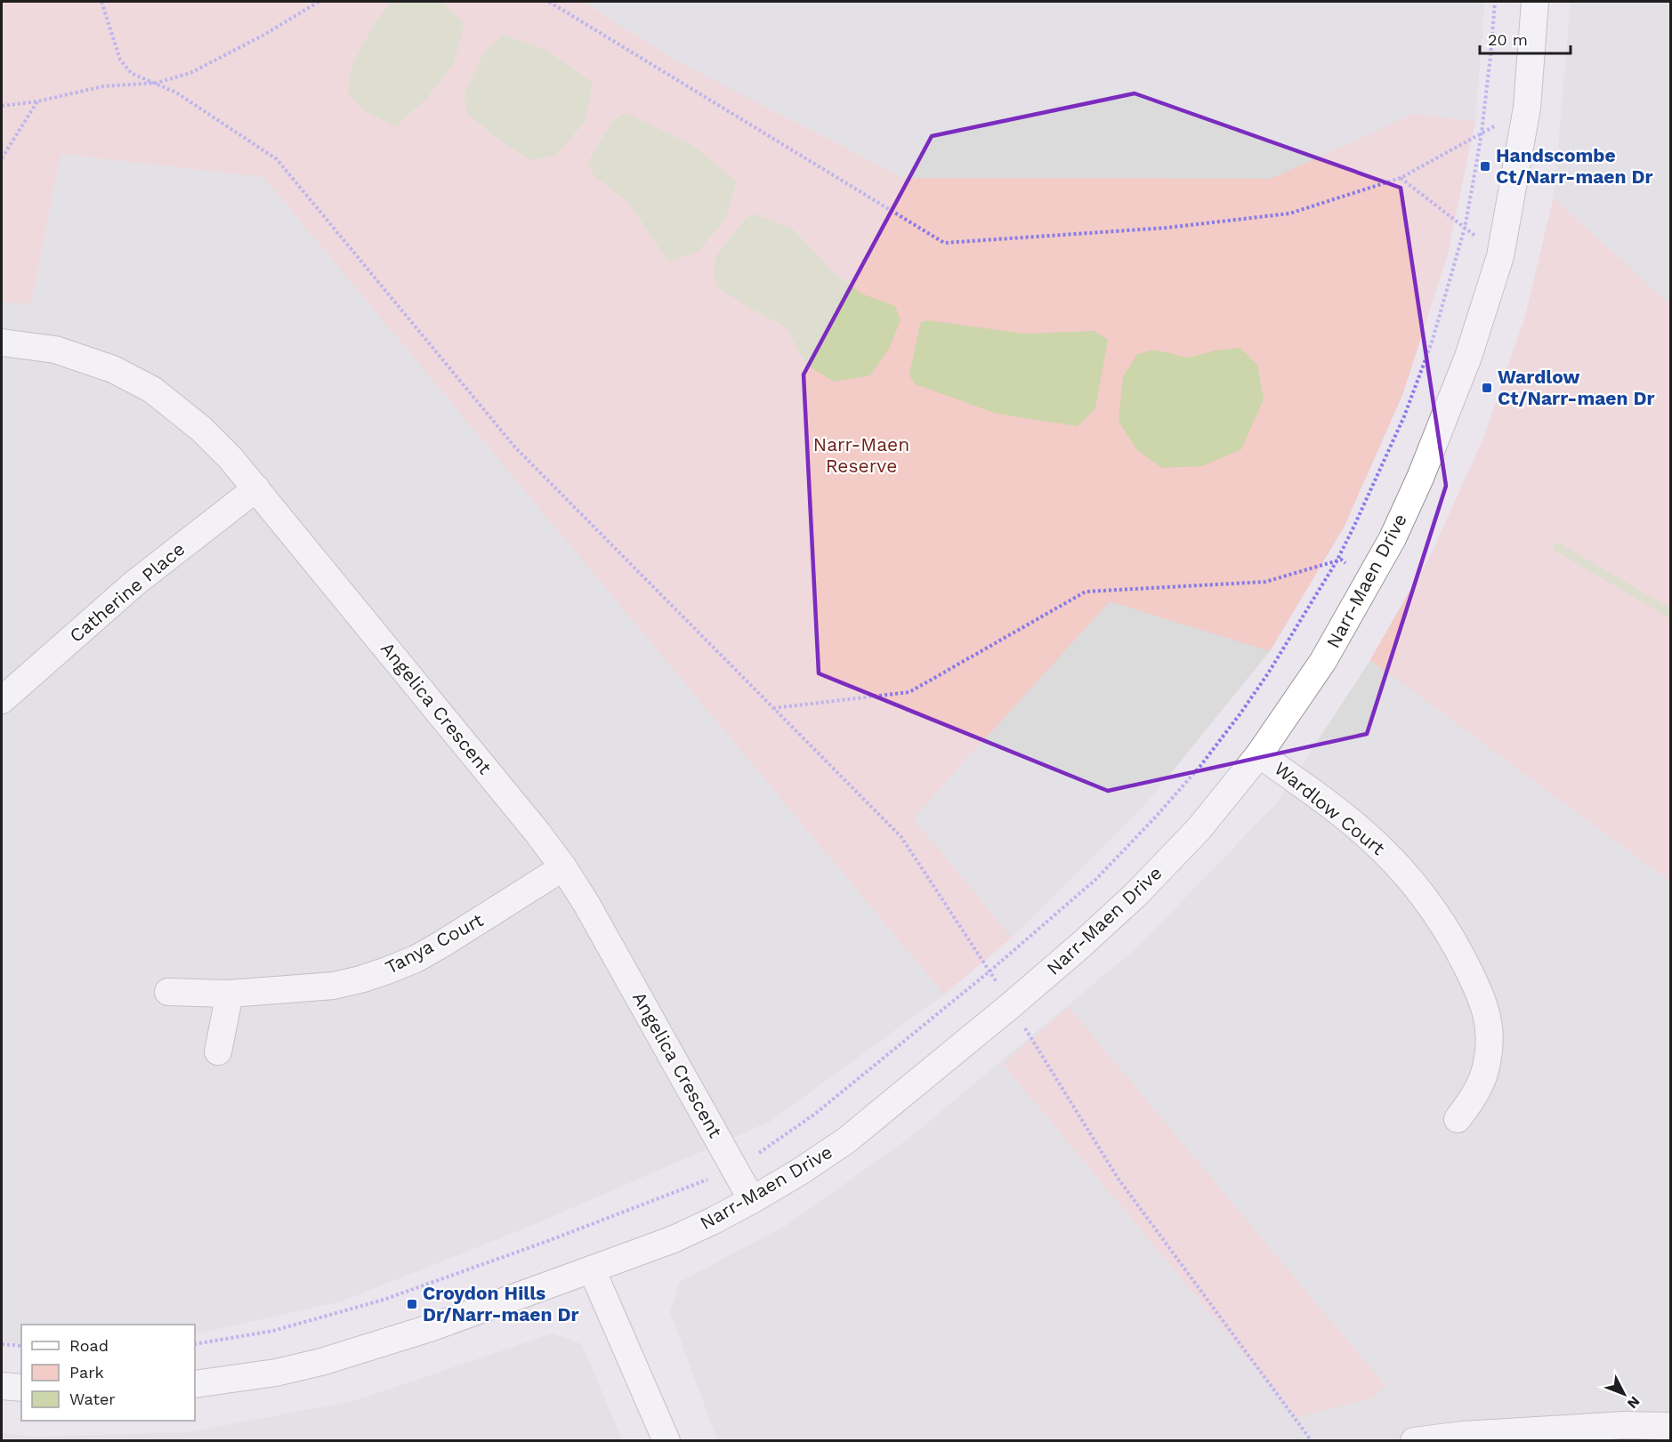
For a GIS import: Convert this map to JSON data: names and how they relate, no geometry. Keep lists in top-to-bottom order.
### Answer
{
  "streets": {
    "street": [
      "Narr-Maen Drive",
      "Catherine Place",
      "Angelica Crescent",
      "Wardlow Court",
      "Tanya Court"
    ]
  },
  "crossings": [
    ["Narr-Maen Drive", "Angelica Crescent"],
    ["Narr-Maen Drive", "Wardlow Court"],
    ["Catherine Place", "Angelica Crescent"],
    ["Angelica Crescent", "Tanya Court"]
  ],
  "parks": ["Narr-Maen Reserve"],
  "places": {
    "transit": ["Handscombe Ct/Narr-maen Dr", "Wardlow Ct/Narr-maen Dr", "Croydon Hills Dr/Narr-maen Dr"]
  },
  "legend": ["Road", "Park", "Water"],
  "scale_bar": "20 m",
  "north": "bottom right"
}
